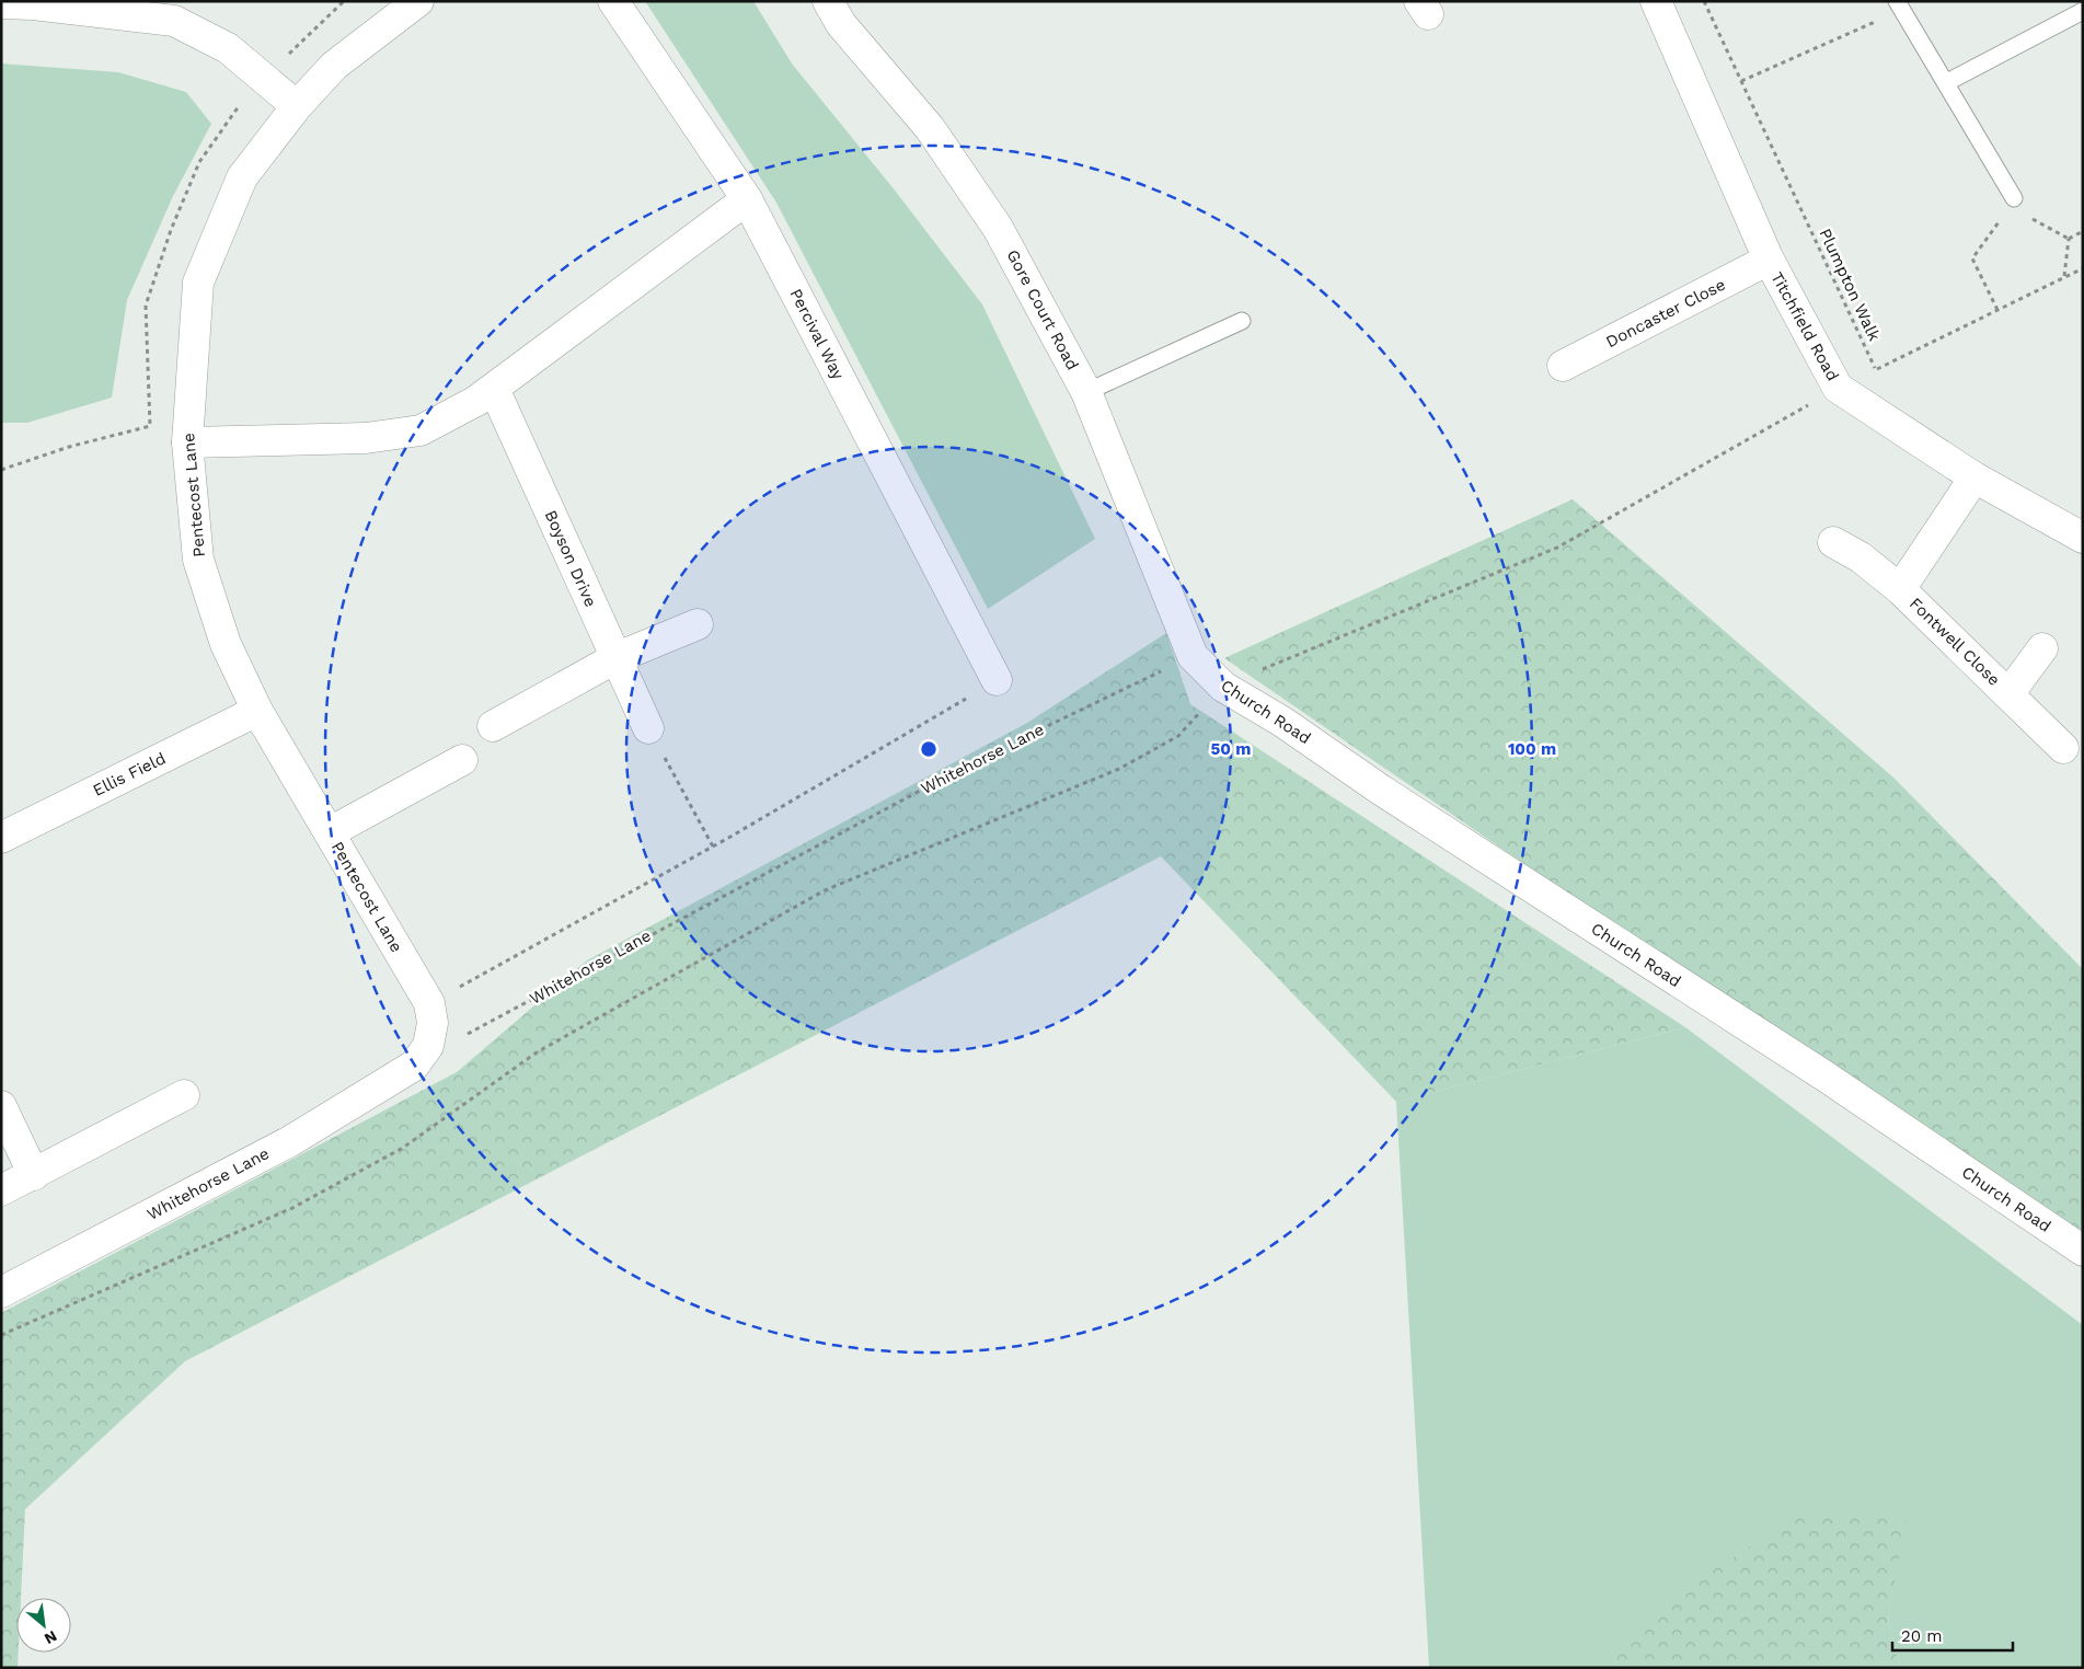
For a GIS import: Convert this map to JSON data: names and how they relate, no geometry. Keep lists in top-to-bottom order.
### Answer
{
  "streets": {
    "street": [
      "Gore Court Road",
      "Doncaster Close",
      "Titchfield Road",
      "Percival Way",
      "Pentecost Lane",
      "Boyson Drive",
      "Fontwell Close",
      "Church Road",
      "Whitehorse Lane",
      "Ellis Field"
    ],
    "path": ["Plumpton Walk"]
  },
  "crossings": [
    ["Gore Court Road", "Church Road"],
    ["Gore Court Road", "Whitehorse Lane"],
    ["Doncaster Close", "Titchfield Road"],
    ["Titchfield Road", "Fontwell Close"],
    ["Pentecost Lane", "Whitehorse Lane"],
    ["Pentecost Lane", "Ellis Field"],
    ["Church Road", "Whitehorse Lane"]
  ],
  "scale_bar": "20 m",
  "north": "bottom right",
  "rings": ["50 m", "100 m"]
}
